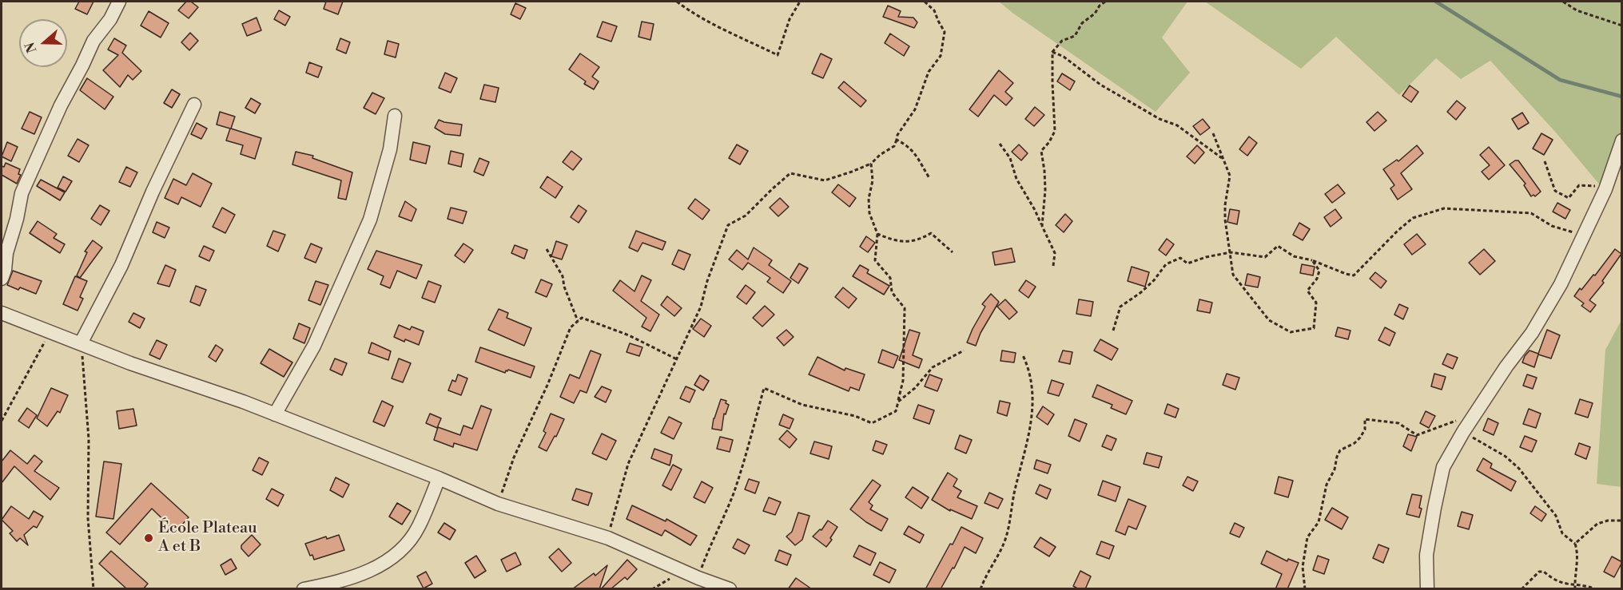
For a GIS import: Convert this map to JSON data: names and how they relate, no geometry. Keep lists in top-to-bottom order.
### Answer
{
  "places": ["École Plateau A et B"],
  "north": "left"
}
